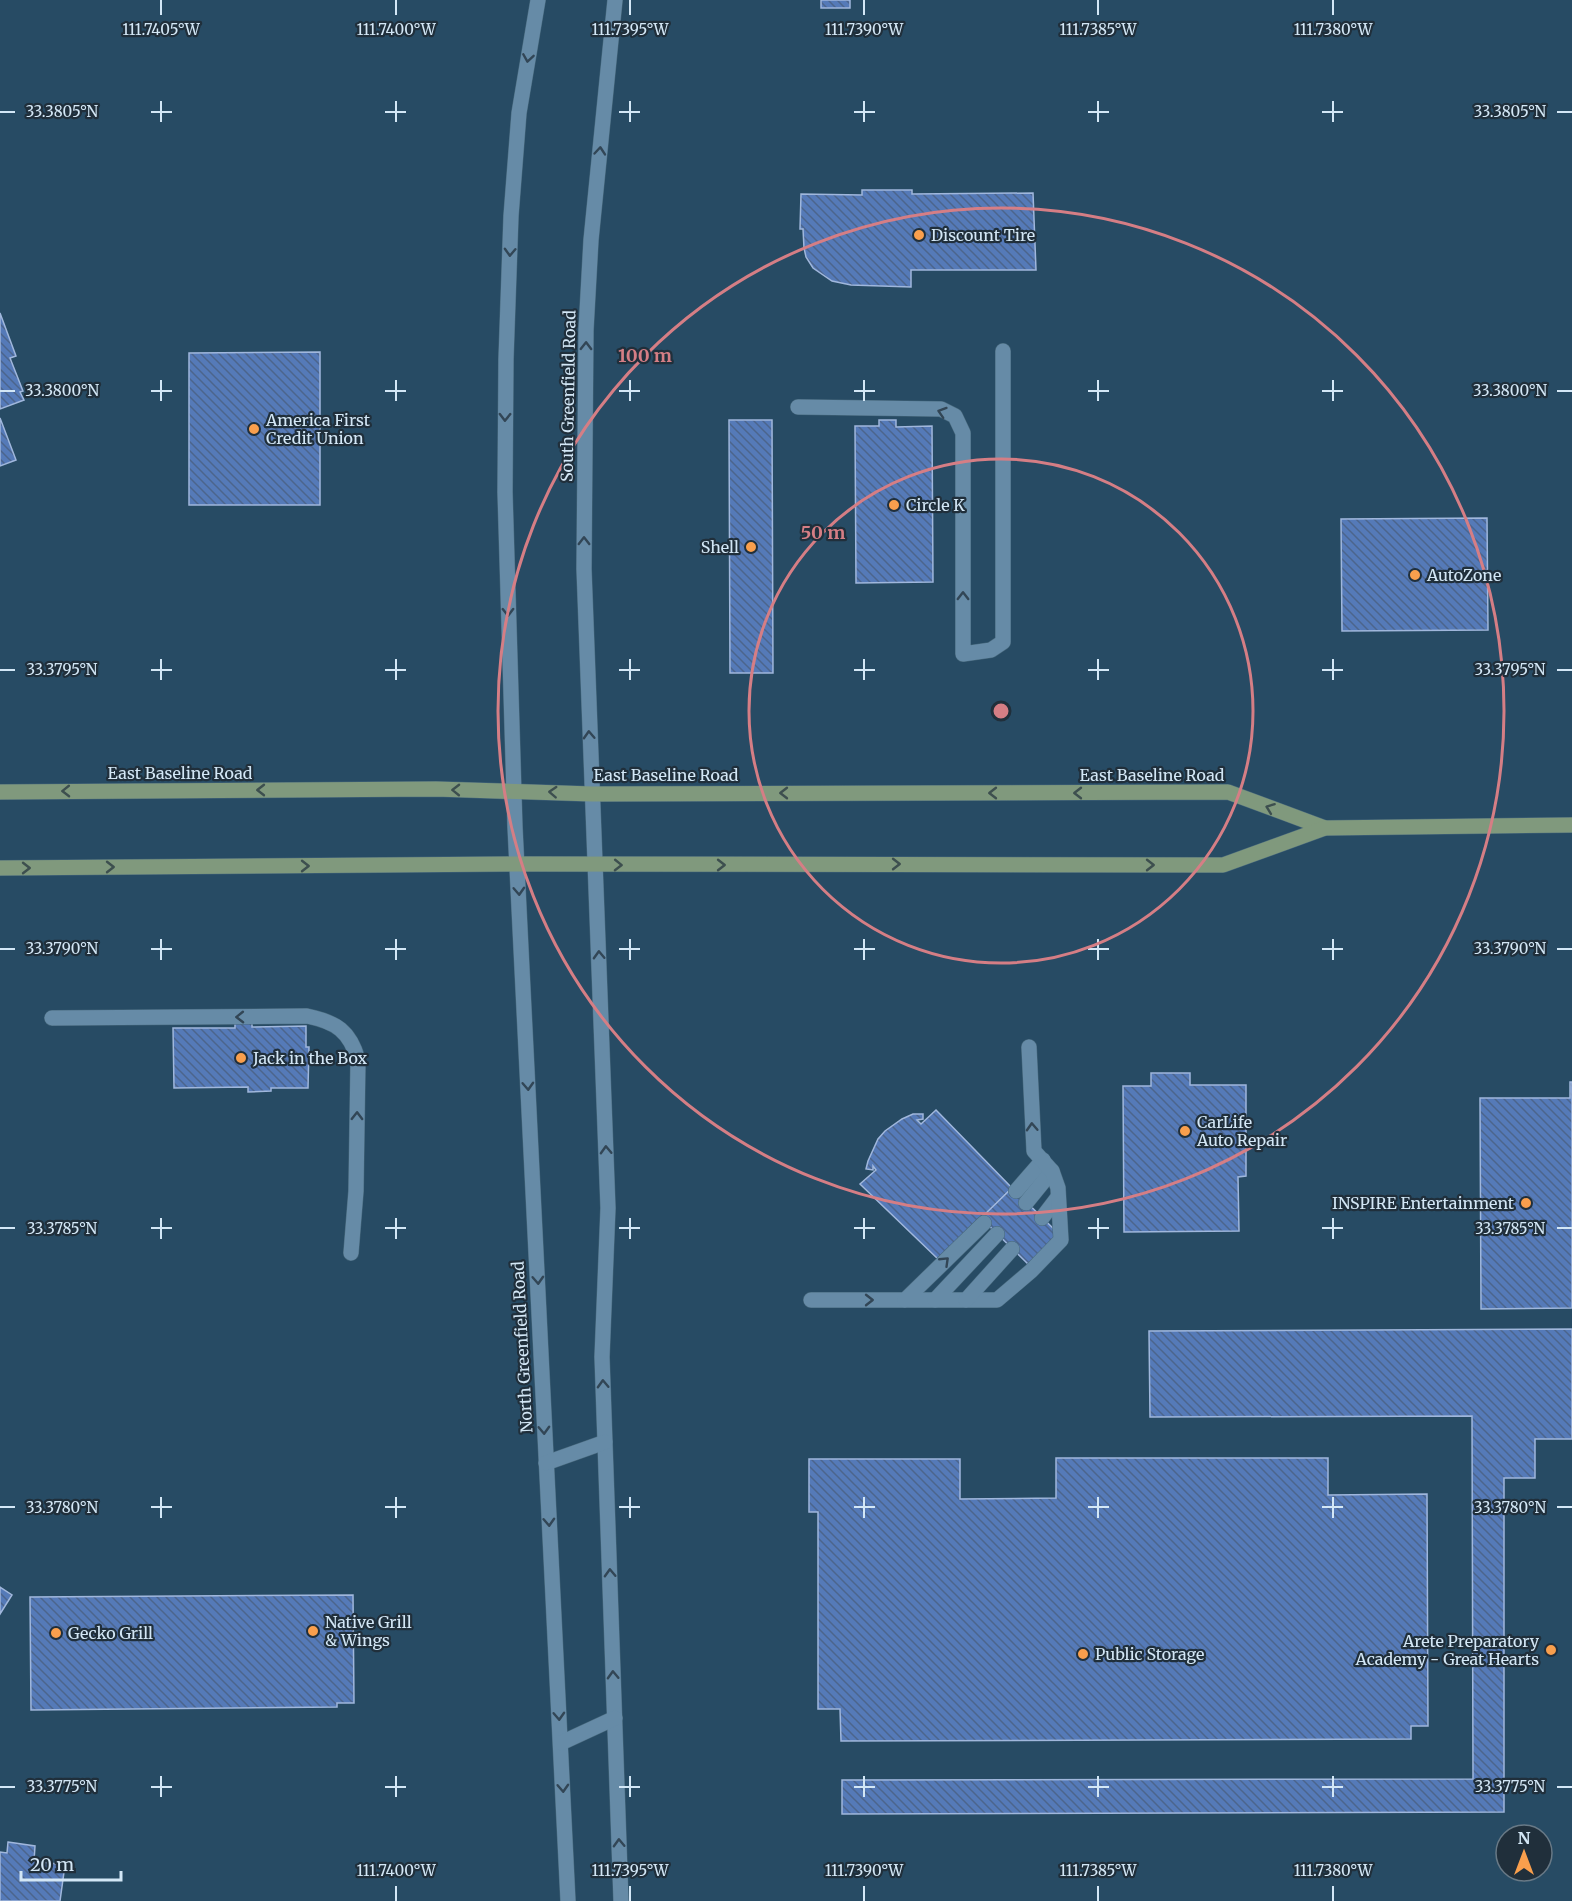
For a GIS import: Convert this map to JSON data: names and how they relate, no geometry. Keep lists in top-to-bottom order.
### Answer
{
  "streets": {
    "main road": ["South Greenfield Road", "East Baseline Road", "North Greenfield Road"]
  },
  "crossings": [
    ["South Greenfield Road", "East Baseline Road"],
    ["East Baseline Road", "North Greenfield Road"]
  ],
  "places": [
    "Discount Tire",
    "America First Credit Union",
    "Circle K",
    "Shell",
    "AutoZone",
    "Jack in the Box",
    "CarLife Auto Repair",
    "INSPIRE Entertainment",
    "Native Grill & Wings",
    "Gecko Grill",
    "Arete Preparatory Academy - Great Hearts",
    "Public Storage"
  ],
  "scale_bar": "20 m",
  "north": "top",
  "coordinates": [
    "111.7405°W",
    "111.7400°W",
    "111.7395°W",
    "111.7390°W",
    "111.7385°W",
    "111.7380°W",
    "33.3805°N",
    "33.3800°N",
    "33.3795°N",
    "33.3790°N",
    "33.3785°N",
    "33.3780°N",
    "33.3775°N"
  ],
  "rings": ["100 m", "50 m"]
}
